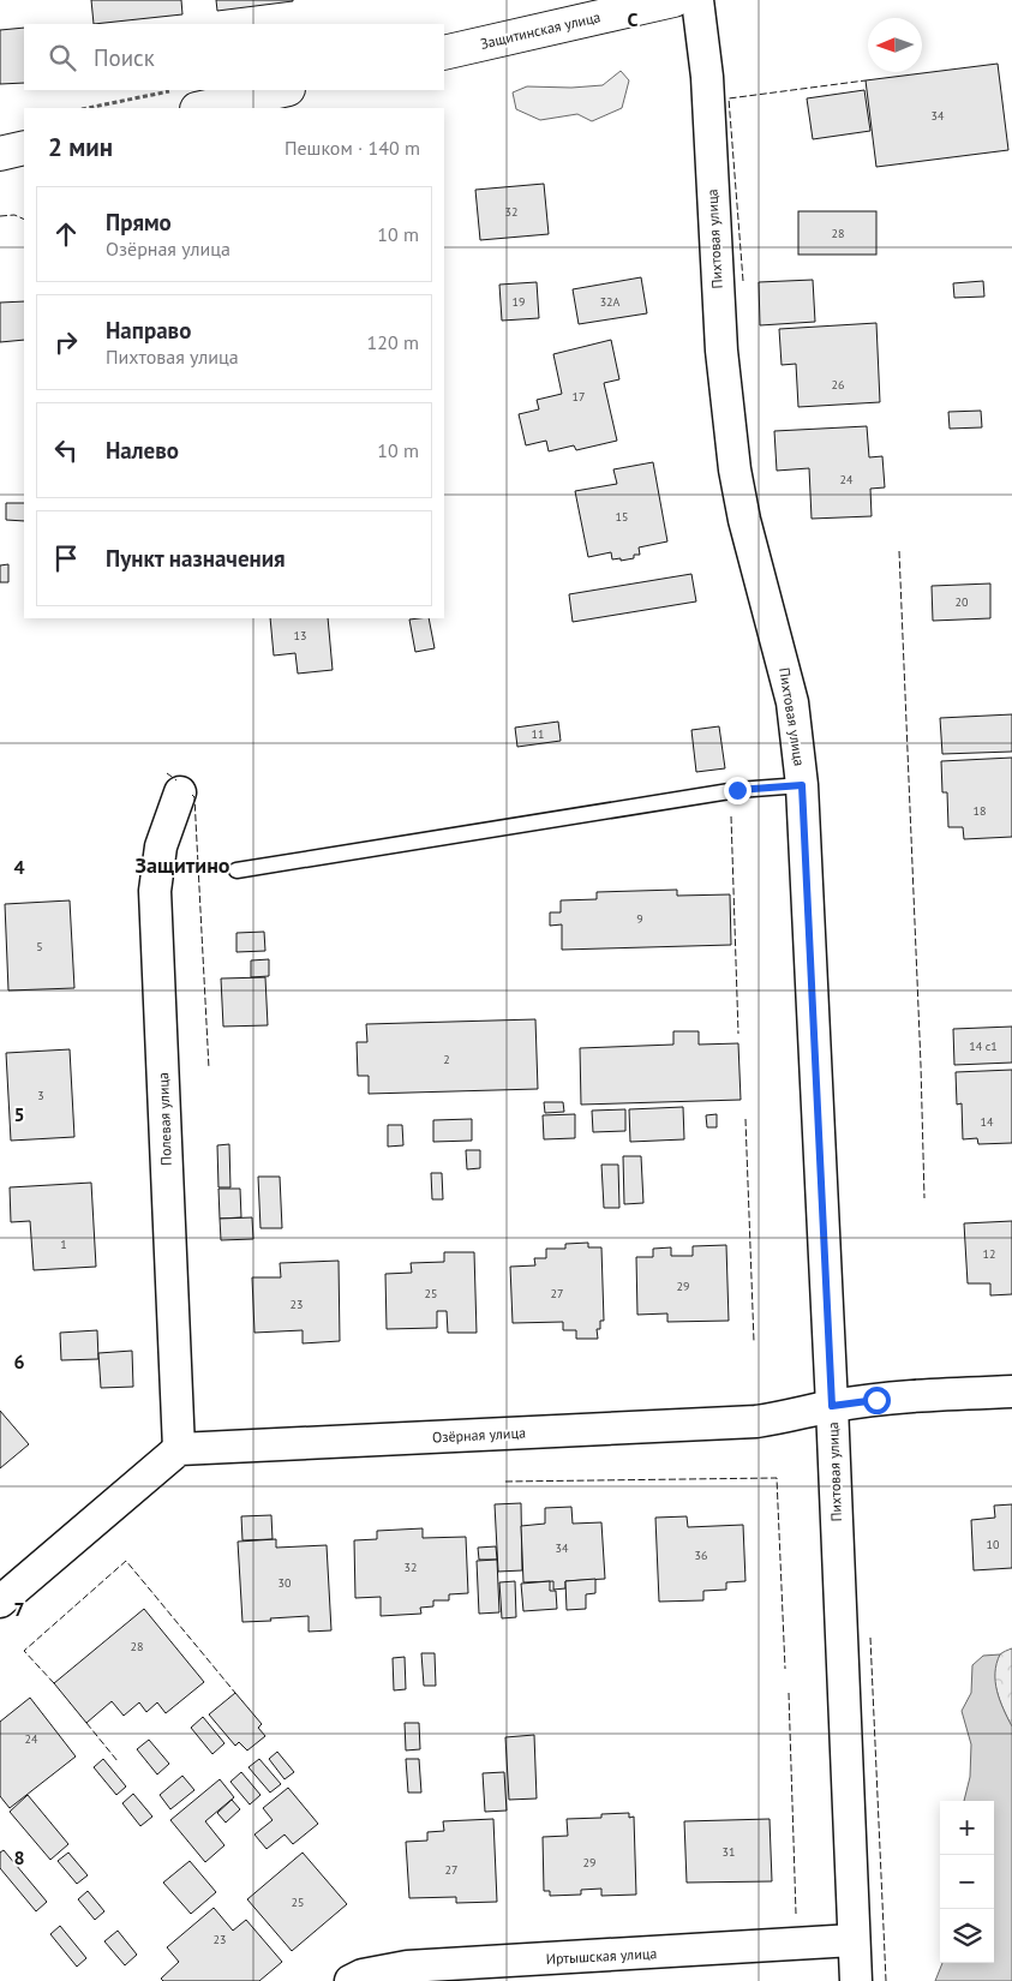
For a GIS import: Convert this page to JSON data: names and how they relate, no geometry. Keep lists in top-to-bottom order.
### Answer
{
  "streets": {
    "main road": ["Защитинская улица"],
    "street": [
      "Пихтовая улица",
      "Полевая улица",
      "Озёрная улица",
      "Иртышская улица"
    ]
  },
  "crossings": [
    ["Пихтовая улица", "Озёрная улица"],
    ["Пихтовая улица", "Иртышская улица"],
    ["Полевая улица", "Озёрная улица"]
  ],
  "districts": ["Защитино"],
  "house_numbers": [
    "34",
    "32",
    "28",
    "19",
    "32А",
    "26",
    "17",
    "24",
    "15",
    "20",
    "13",
    "11",
    "18",
    "9",
    "5",
    "14 с1",
    "2",
    "3",
    "14",
    "1",
    "12",
    "29",
    "25",
    "27",
    "23",
    "10",
    "34",
    "36",
    "32",
    "30",
    "28",
    "24",
    "31",
    "29",
    "27",
    "25",
    "23"
  ],
  "north": "left",
  "page": {
    "search": "Поиск",
    "heading": ["2 мин", "Пешком · 140 m"],
    "list": [
      ["Прямо", "Озёрная улица", "10 m"],
      ["Направо", "Пихтовая улица", "120 m"],
      ["Налево", "10 m"],
      "Пункт назначения"
    ],
    "map_buttons": ["+", "−"]
  },
  "grid": {
    "columns": ["C"],
    "rows": [
      "4",
      "5",
      "6",
      "7",
      "8"
    ]
  }
}
